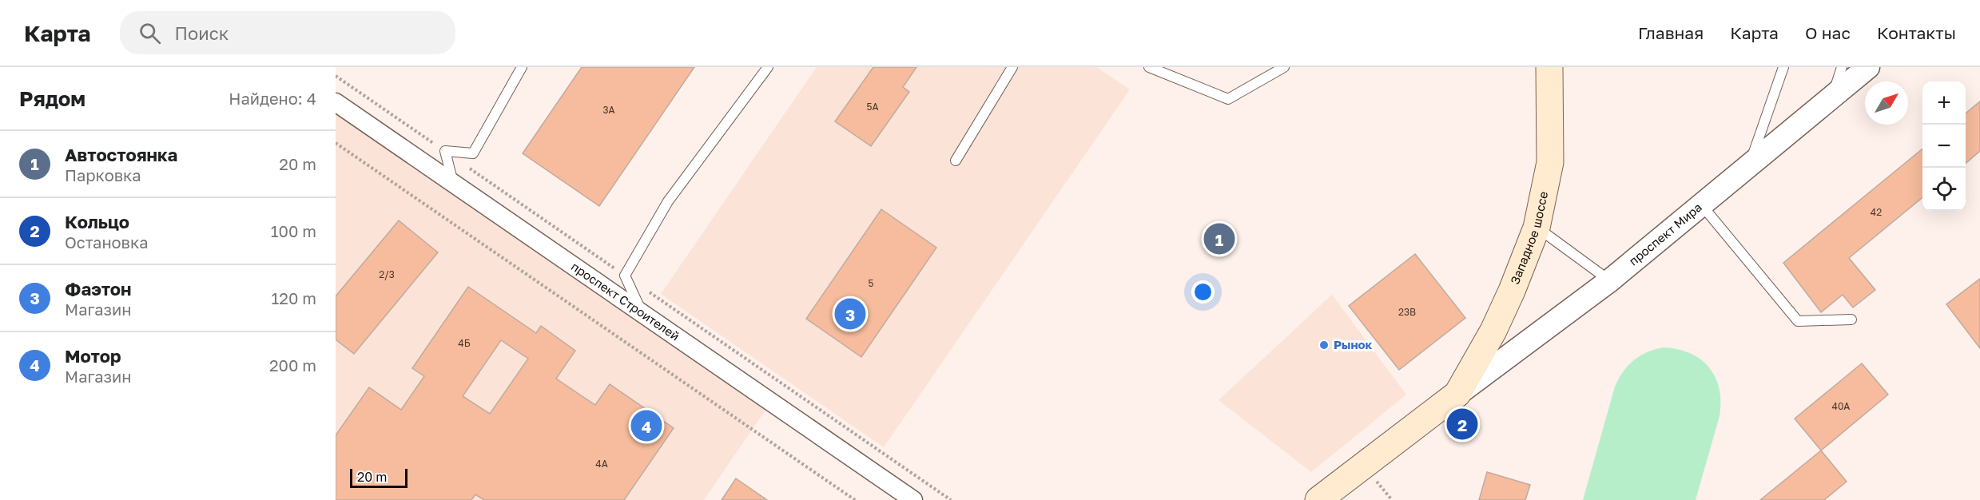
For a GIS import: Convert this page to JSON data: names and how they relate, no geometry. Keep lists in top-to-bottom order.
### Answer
{
  "streets": {
    "main road": ["Западное шоссе"],
    "street": ["проспект Мира", "проспект Строителей"]
  },
  "crossings": [
    ["проспект Мира", "Западное шоссе"]
  ],
  "places": ["Рынок"],
  "house_numbers": [
    "5А",
    "3А",
    "42",
    "2/3",
    "5",
    "23В",
    "4Б",
    "40А",
    "4А"
  ],
  "scale_bar": "20 m",
  "north": "top right",
  "page": {
    "header": "Карта",
    "search": "Поиск",
    "nav": [
      "Главная",
      "Карта",
      "О нас",
      "Контакты"
    ],
    "heading": ["Рядом", "Найдено: 4"],
    "map_buttons": ["+", "−"],
    "list": [
      {
        "mark": "1",
        "name": "Автостоянка",
        "note": "Парковка",
        "value": "20 m"
      },
      {
        "mark": "2",
        "name": "Кольцо",
        "note": "Остановка",
        "value": "100 m"
      },
      {
        "mark": "3",
        "name": "Фаэтон",
        "note": "Магазин",
        "value": "120 m"
      },
      {
        "mark": "4",
        "name": "Мотор",
        "note": "Магазин",
        "value": "200 m"
      }
    ],
    "pins": [
      "1",
      "3",
      "2",
      "4"
    ],
    "scale": "20 m"
  }
}
